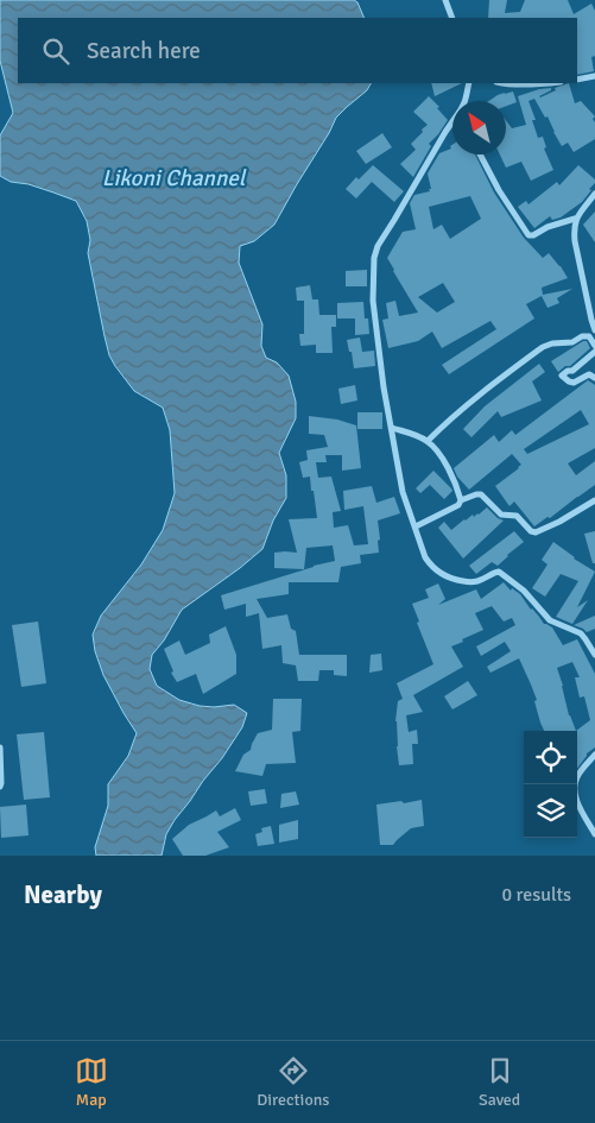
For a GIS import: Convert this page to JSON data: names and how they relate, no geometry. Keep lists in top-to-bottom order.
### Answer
{
  "water": ["Likoni Channel"],
  "north": "top left",
  "page": {
    "search": "Search here",
    "heading": ["Nearby", "0 results"],
    "nav": ["Map", "Directions", "Saved"]
  }
}
